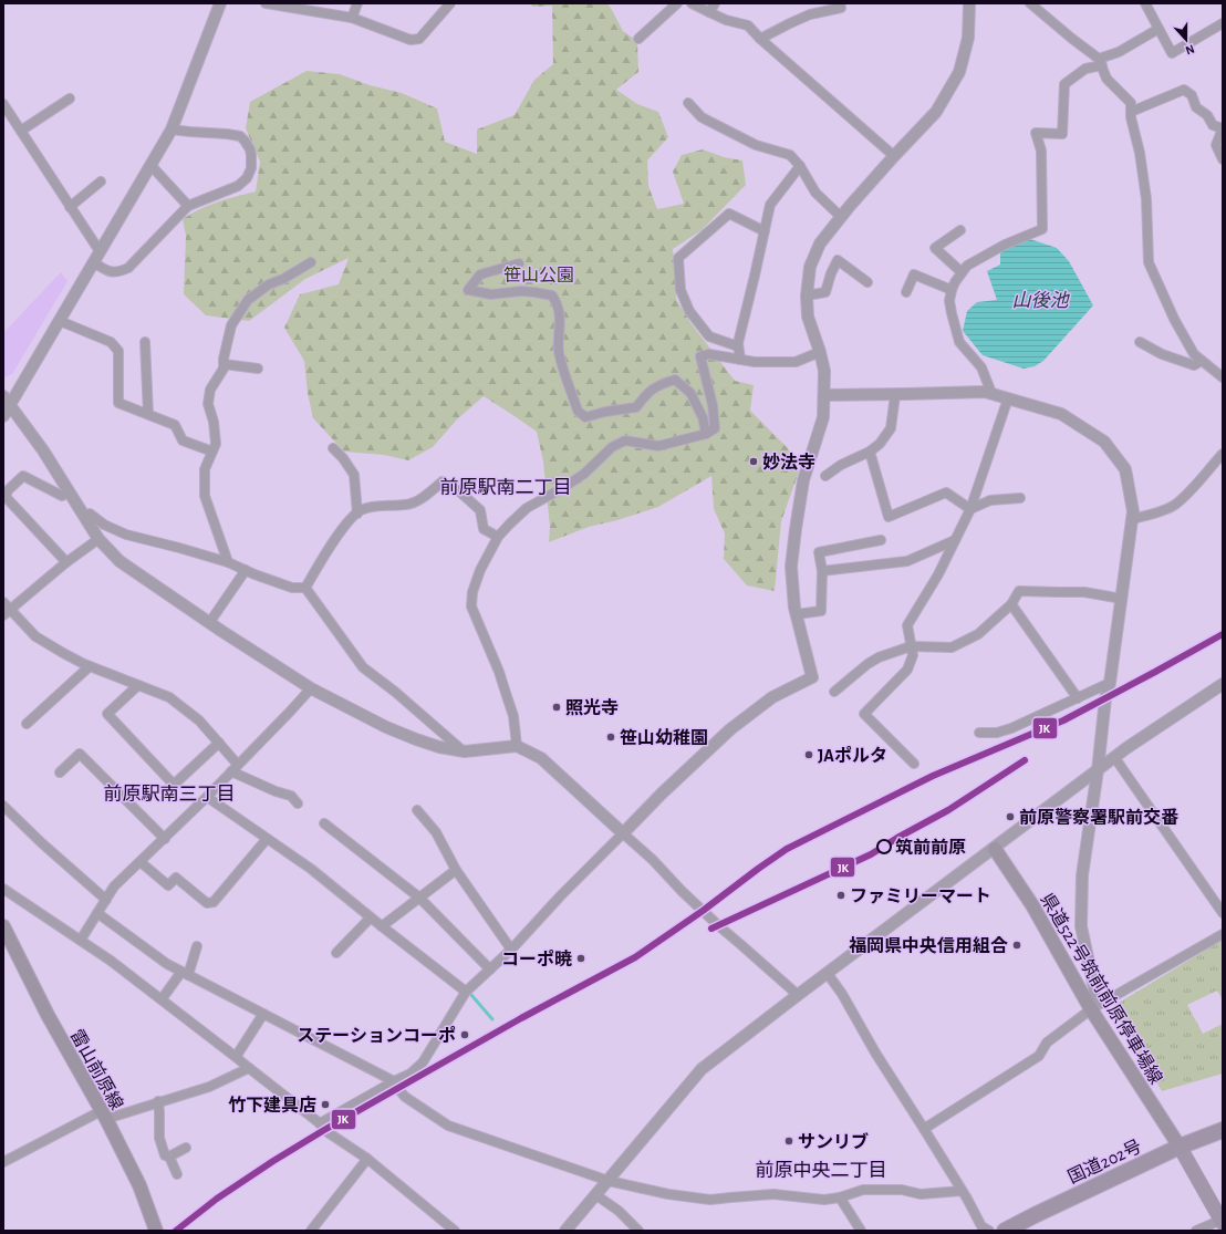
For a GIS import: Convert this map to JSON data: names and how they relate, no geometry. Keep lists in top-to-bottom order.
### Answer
{
  "streets": {
    "highway": ["国道202号"],
    "main road": ["県道522号筑前前原停車場線", "雷山前原線"]
  },
  "crossings": [
    ["県道522号筑前前原停車場線", "国道202号"]
  ],
  "districts": ["前原駅南二丁目", "前原駅南三丁目", "前原中央二丁目"],
  "water": ["山後池"],
  "parks": ["笹山公園"],
  "places": [
    "妙法寺",
    "照光寺",
    "笹山幼稚園",
    "JAポルタ",
    "前原警察署駅前交番",
    "筑前前原",
    "ファミリーマート",
    "福岡県中央信用組合",
    "コーポ暁",
    "ステーションコーポ",
    "竹下建具店",
    "サンリブ"
  ],
  "lines": ["transit line JK"],
  "north": "bottom"
}
